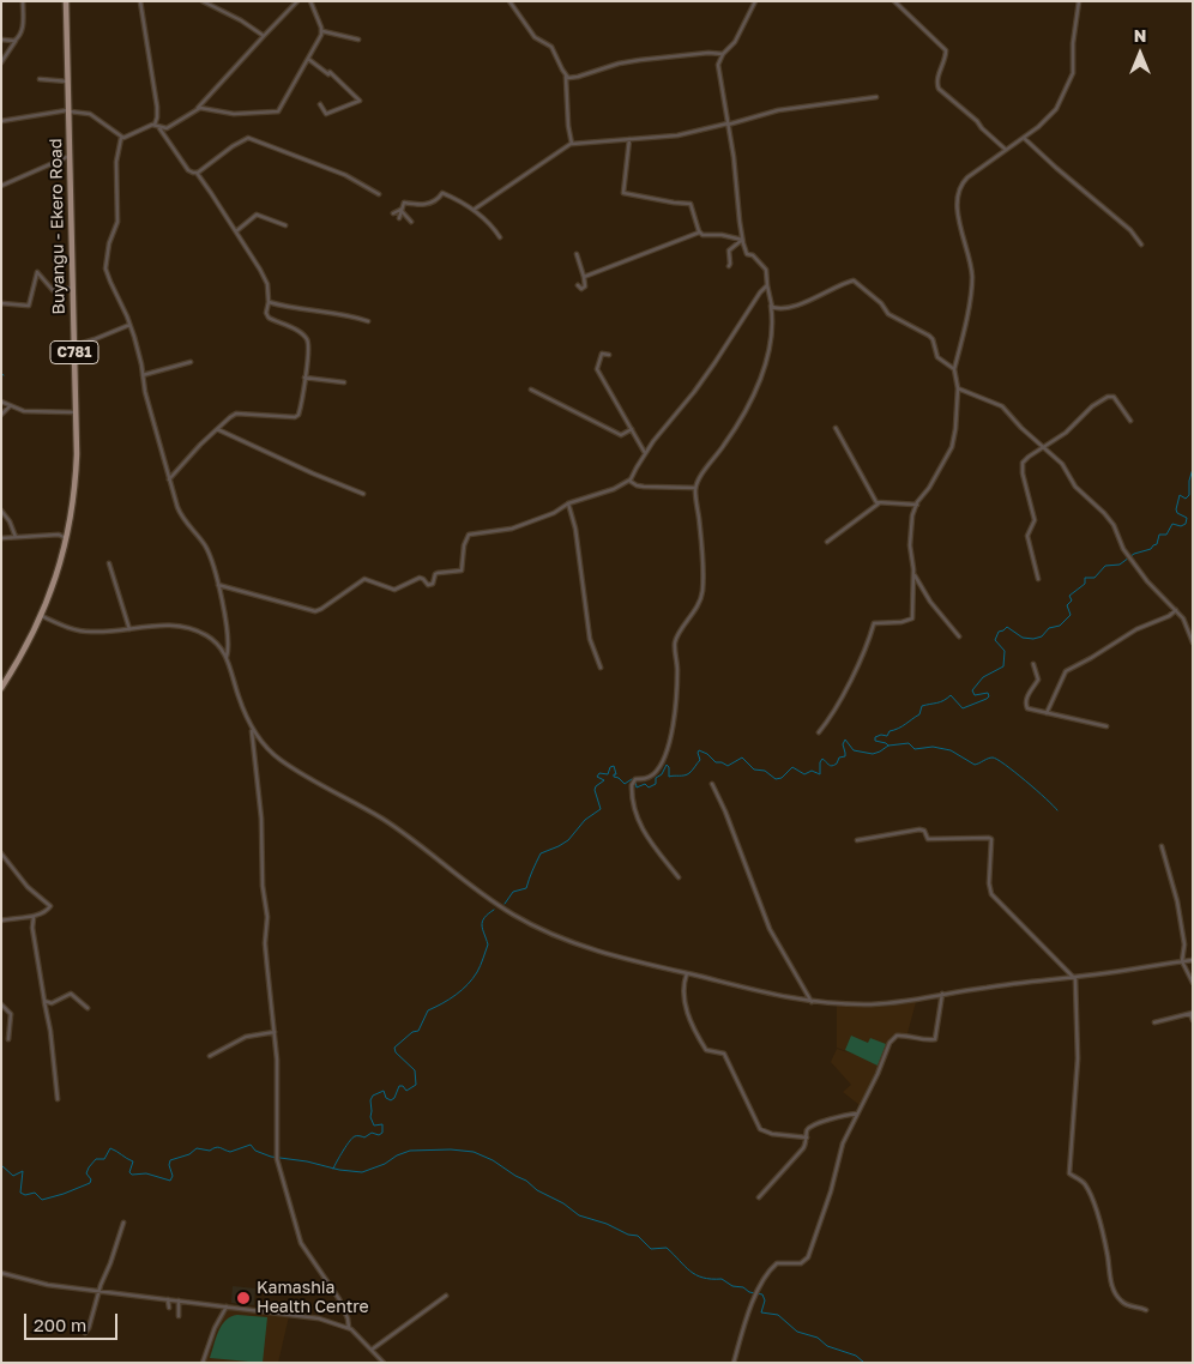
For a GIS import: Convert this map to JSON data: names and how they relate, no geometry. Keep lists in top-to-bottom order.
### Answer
{
  "streets": {
    "main road": ["Buyangu - Ekero Road", "C781"]
  },
  "places": ["Kamashia Health Centre"],
  "scale_bar": "200 m",
  "north": "top"
}
